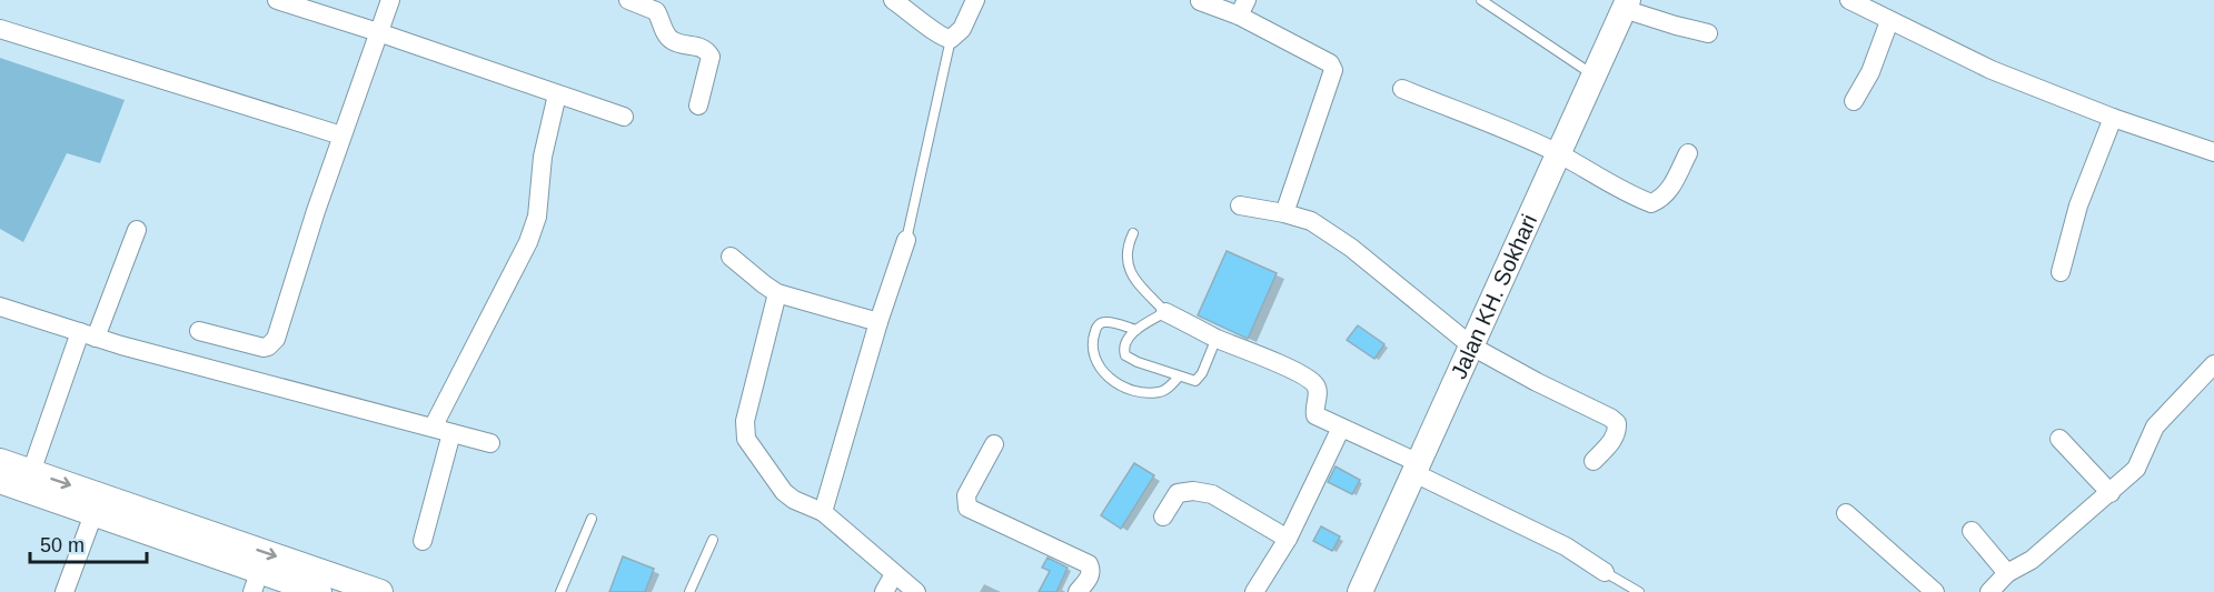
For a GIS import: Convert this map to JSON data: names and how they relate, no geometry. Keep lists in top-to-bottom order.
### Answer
{
  "streets": {
    "main road": ["Jalan KH. Sokhari"]
  },
  "scale_bar": "50 m"
}
